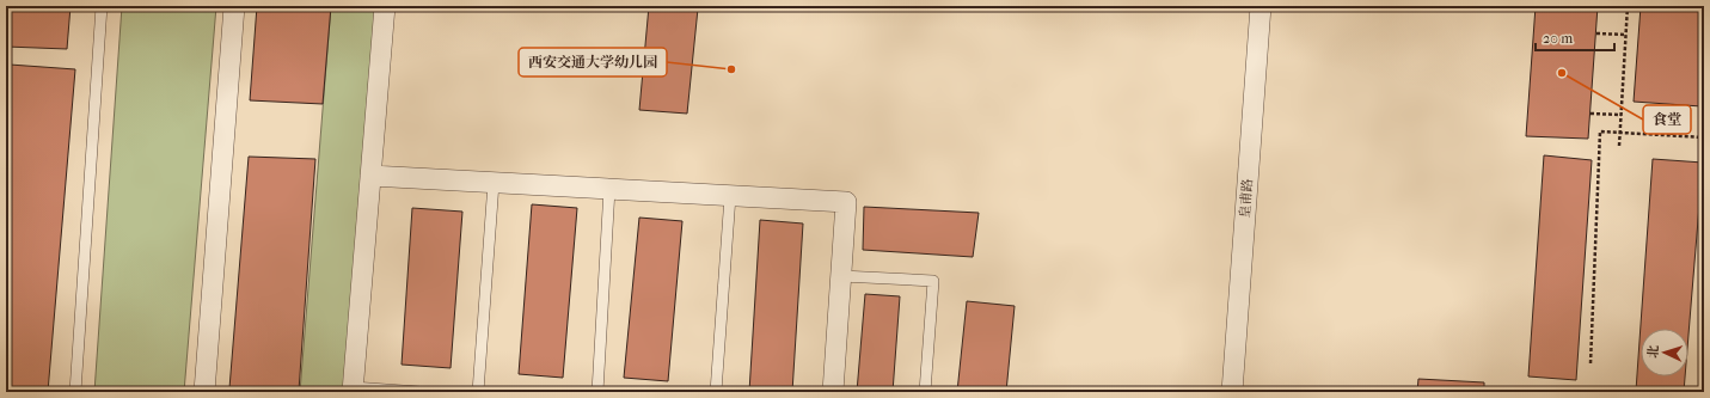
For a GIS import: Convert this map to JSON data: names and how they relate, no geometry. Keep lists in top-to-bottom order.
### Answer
{
  "streets": {
    "street": ["皇甫路"]
  },
  "places": ["西安交通大学幼儿园", "食堂"],
  "scale_bar": "20 m",
  "north": "left"
}
